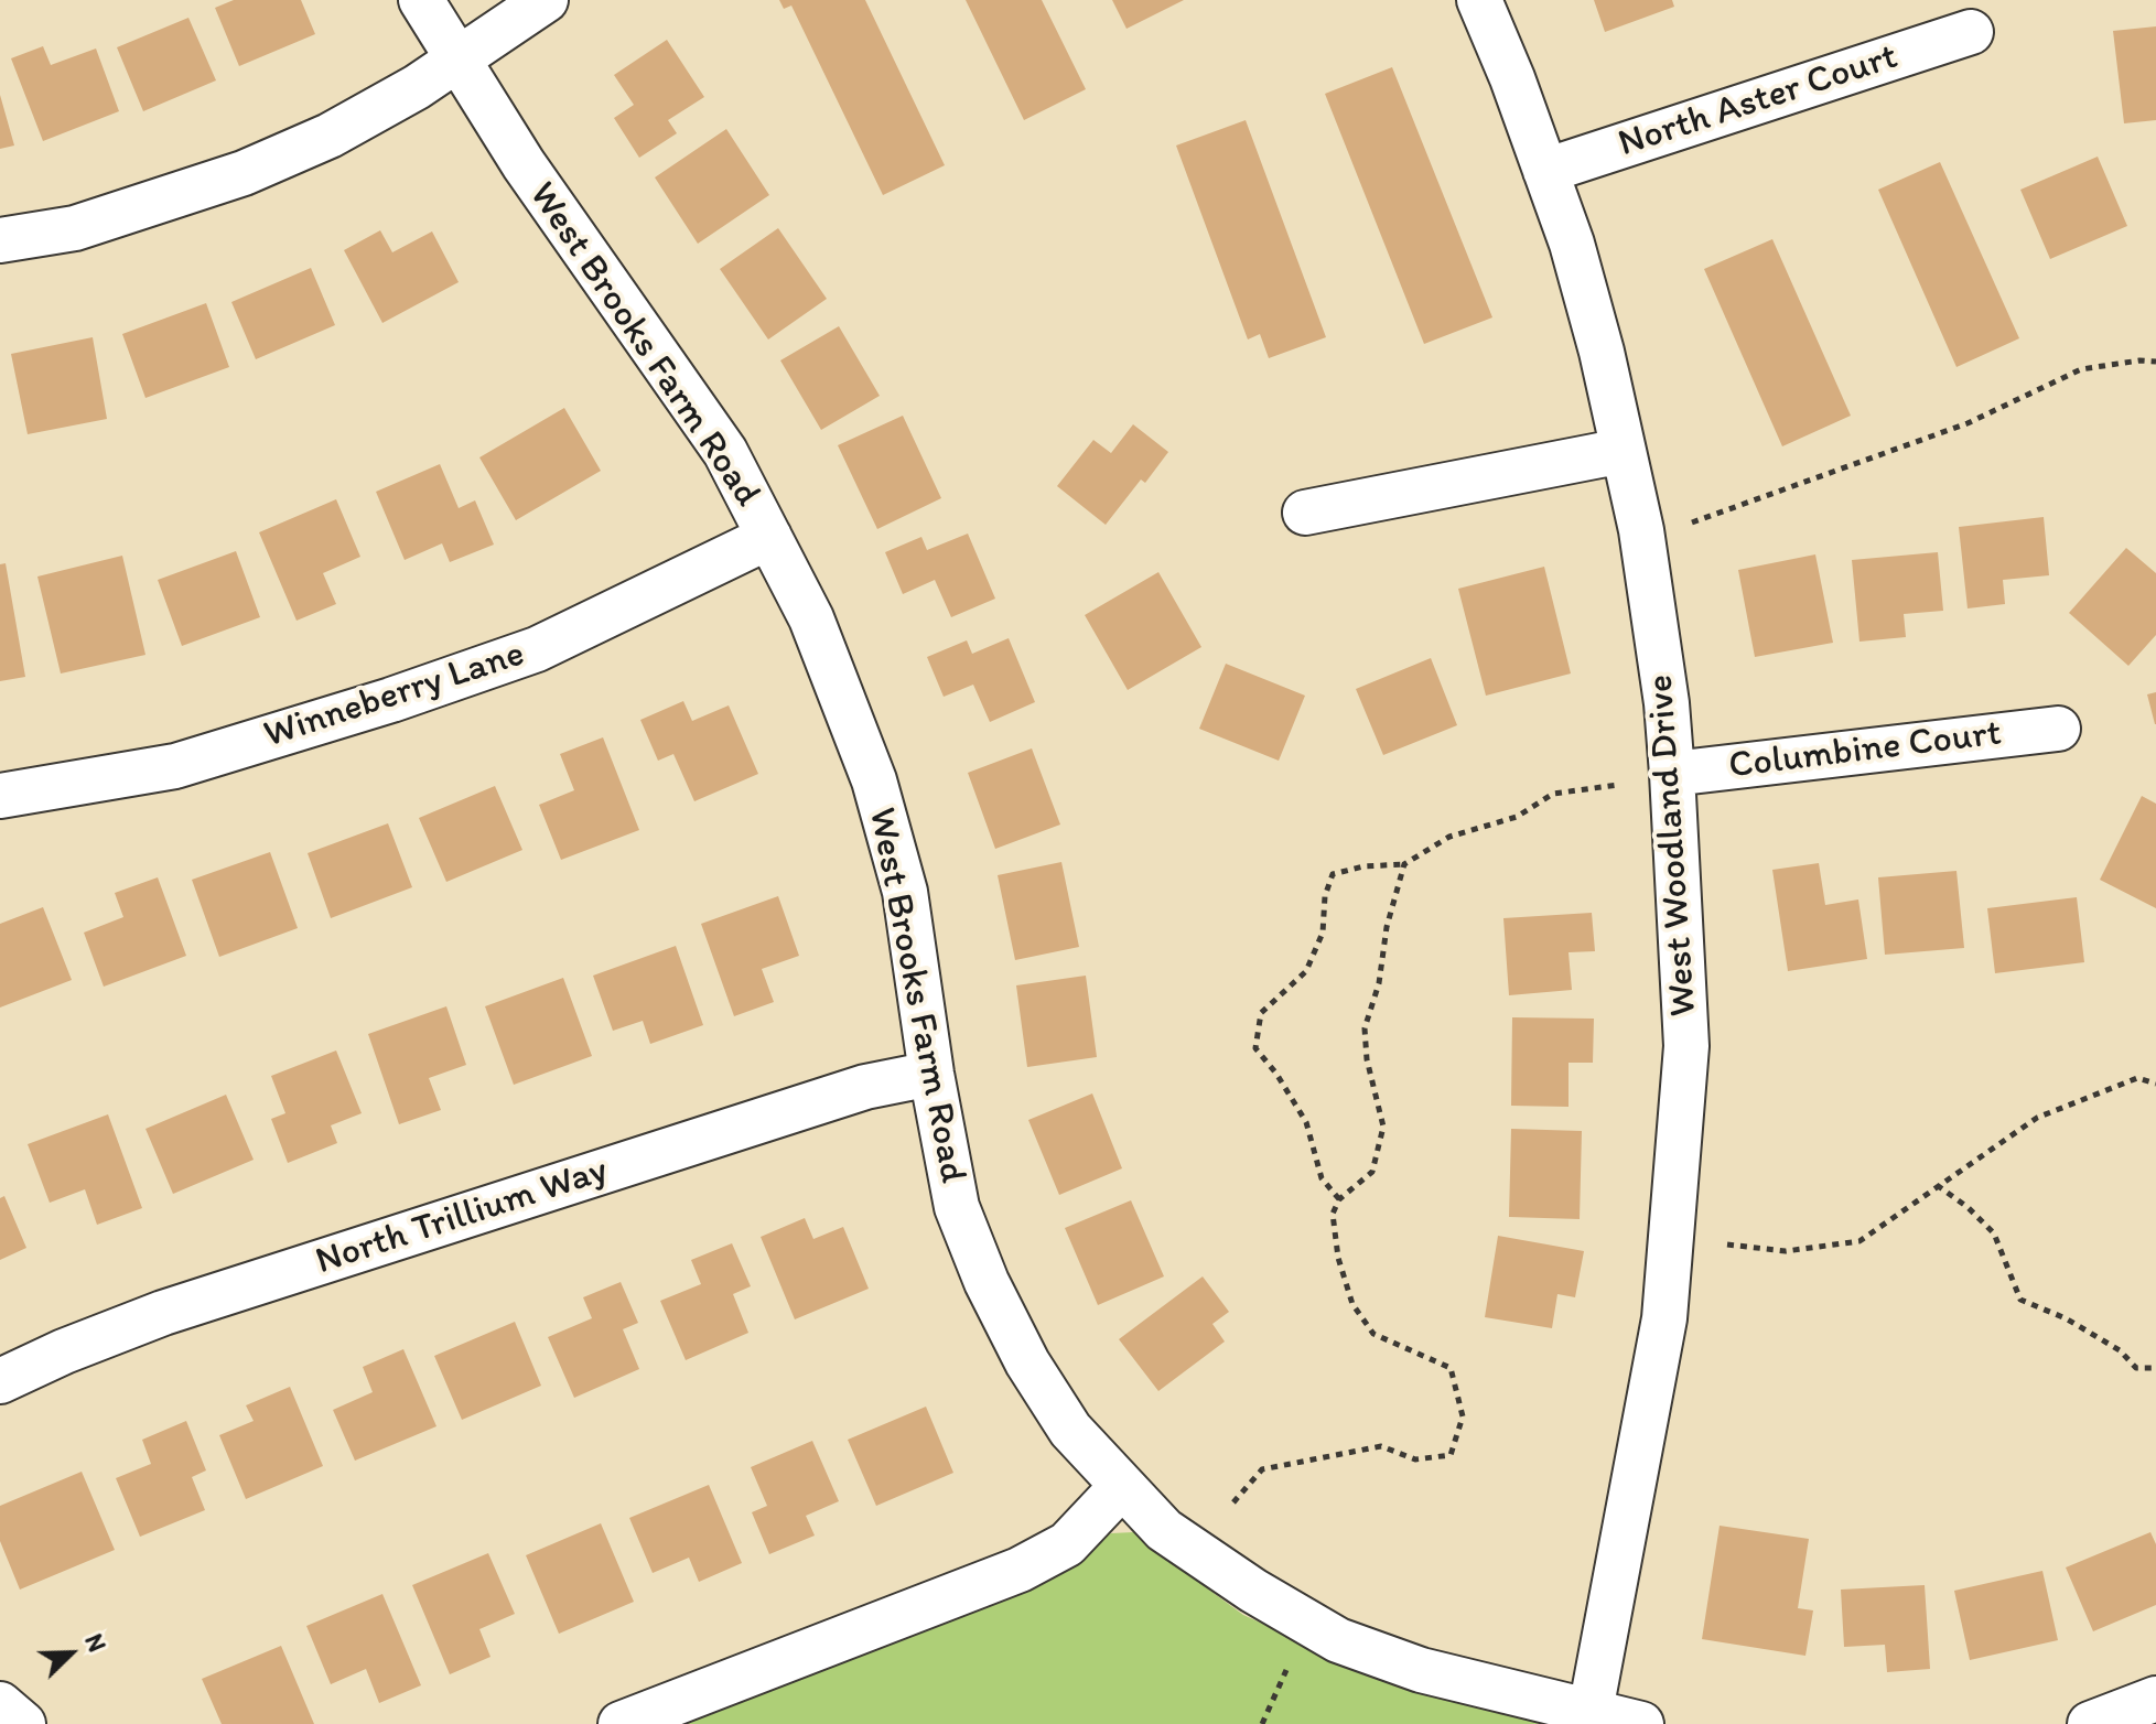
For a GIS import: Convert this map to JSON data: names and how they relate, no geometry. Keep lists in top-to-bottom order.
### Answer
{
  "streets": {
    "street": [
      "North Aster Court",
      "West Brooks Farm Road",
      "Winneberry Lane",
      "Columbine Court",
      "West Woodland Drive",
      "North Trillium Way"
    ]
  },
  "crossings": [
    ["North Aster Court", "West Woodland Drive"],
    ["West Brooks Farm Road", "Winneberry Lane"],
    ["West Brooks Farm Road", "West Woodland Drive"],
    ["West Brooks Farm Road", "North Trillium Way"],
    ["Columbine Court", "West Woodland Drive"]
  ],
  "north": "top right"
}
